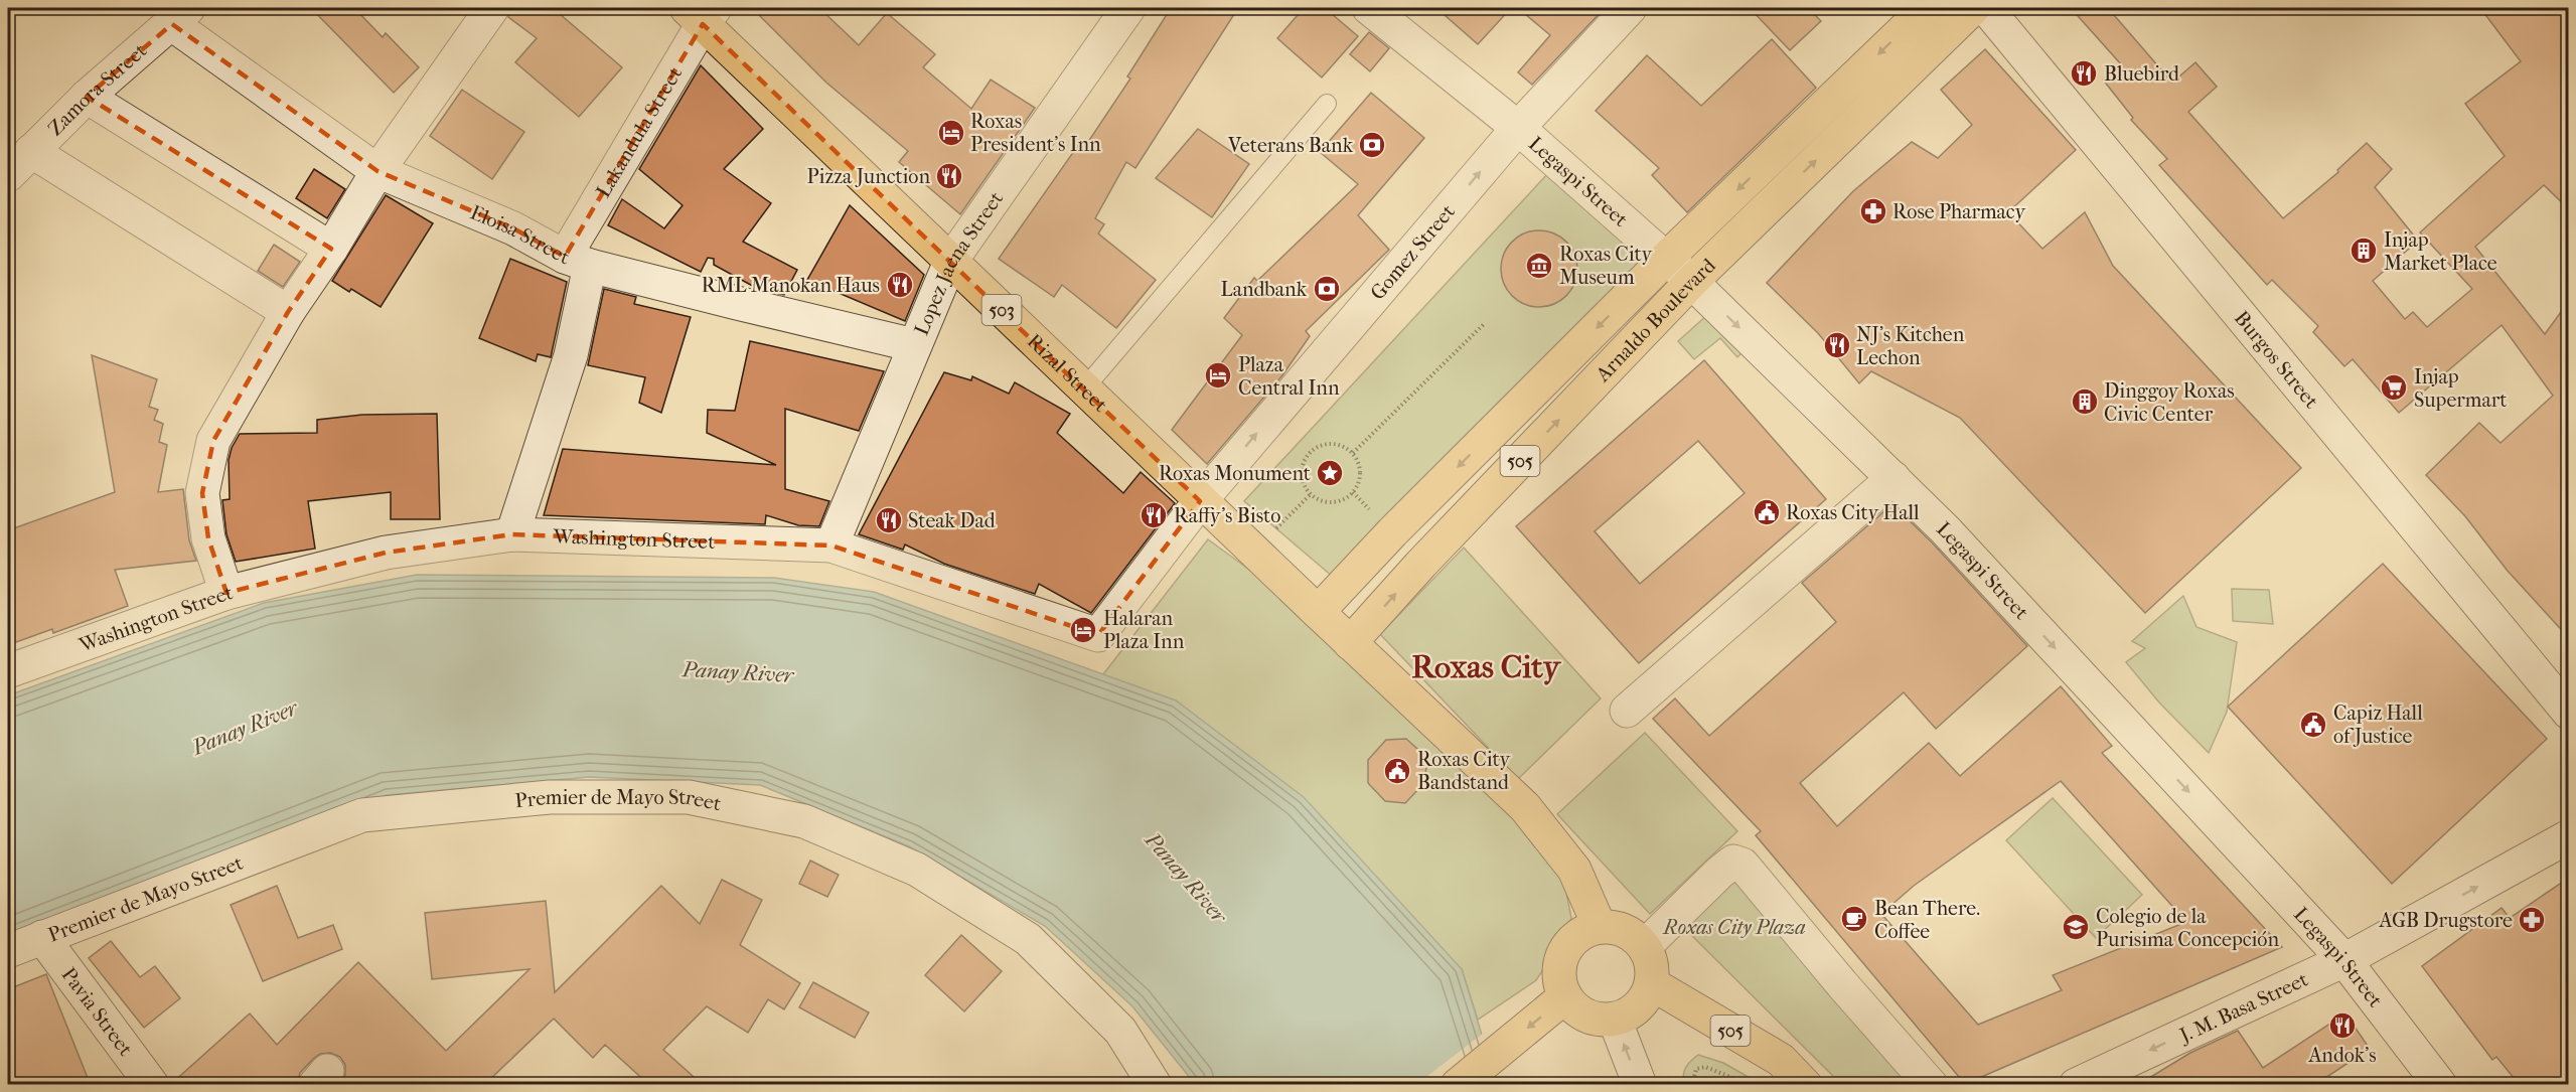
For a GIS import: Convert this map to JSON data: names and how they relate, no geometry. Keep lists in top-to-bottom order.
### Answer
{
  "streets": {
    "main road": [
      "503",
      "Arnaldo Boulevard",
      "Rizal Street",
      "505"
    ],
    "street": [
      "Zamora Street",
      "Lakandula Street",
      "Legaspi Street",
      "Eloisa Street",
      "Gomez Street",
      "Lopez Jaena Street",
      "Burgos Street",
      "Washington Street",
      "Premier de Mayo Street",
      "J. M. Basa Street",
      "Pavia Street"
    ]
  },
  "crossings": [
    ["Zamora Street", "Eloisa Street"],
    ["Lakandula Street", "Eloisa Street"],
    ["Lakandula Street", "Rizal Street"],
    ["Lakandula Street", "Washington Street"],
    ["Legaspi Street", "Gomez Street"],
    ["Legaspi Street", "Arnaldo Boulevard"],
    ["Legaspi Street", "J. M. Basa Street"],
    ["Eloisa Street", "Lopez Jaena Street"],
    ["Gomez Street", "Rizal Street"],
    ["Gomez Street", "Washington Street"],
    ["Lopez Jaena Street", "Rizal Street"],
    ["Lopez Jaena Street", "Washington Street"],
    ["Arnaldo Boulevard", "Rizal Street"],
    ["Rizal Street", "505"],
    ["Rizal Street", "Washington Street"],
    ["Premier de Mayo Street", "Pavia Street"]
  ],
  "one_way": ["Legaspi Street", "Gomez Street"],
  "districts": ["Roxas City"],
  "water": ["Panay River"],
  "parks": ["Roxas City Plaza"],
  "places": {
    "restaurant": [
      "Bluebird",
      "Pizza Junction",
      "RML Manokan Haus",
      "NJ's Kitchen Lechon",
      "Raffy's Bisto",
      "Steak Dad",
      "Andok's"
    ],
    "hotel": ["Roxas President's Inn", "Plaza Central Inn", "Halaran Plaza Inn"],
    "bank": ["Veterans Bank", "Landbank"],
    "pharmacy": ["Rose Pharmacy", "AGB Drugstore"],
    "building": ["Injap Market Place", "Dinggoy Roxas Civic Center"],
    "museum": ["Roxas City Museum"],
    "supermarket": ["Injap Supermart"],
    "place": ["Roxas Monument"],
    "public building": ["Roxas City Hall", "Capiz Hall of Justice", "Roxas City Bandstand"],
    "cafe": ["Bean There. Coffee"],
    "school or university": ["Colegio de la Purisima Concepción"]
  }
}
